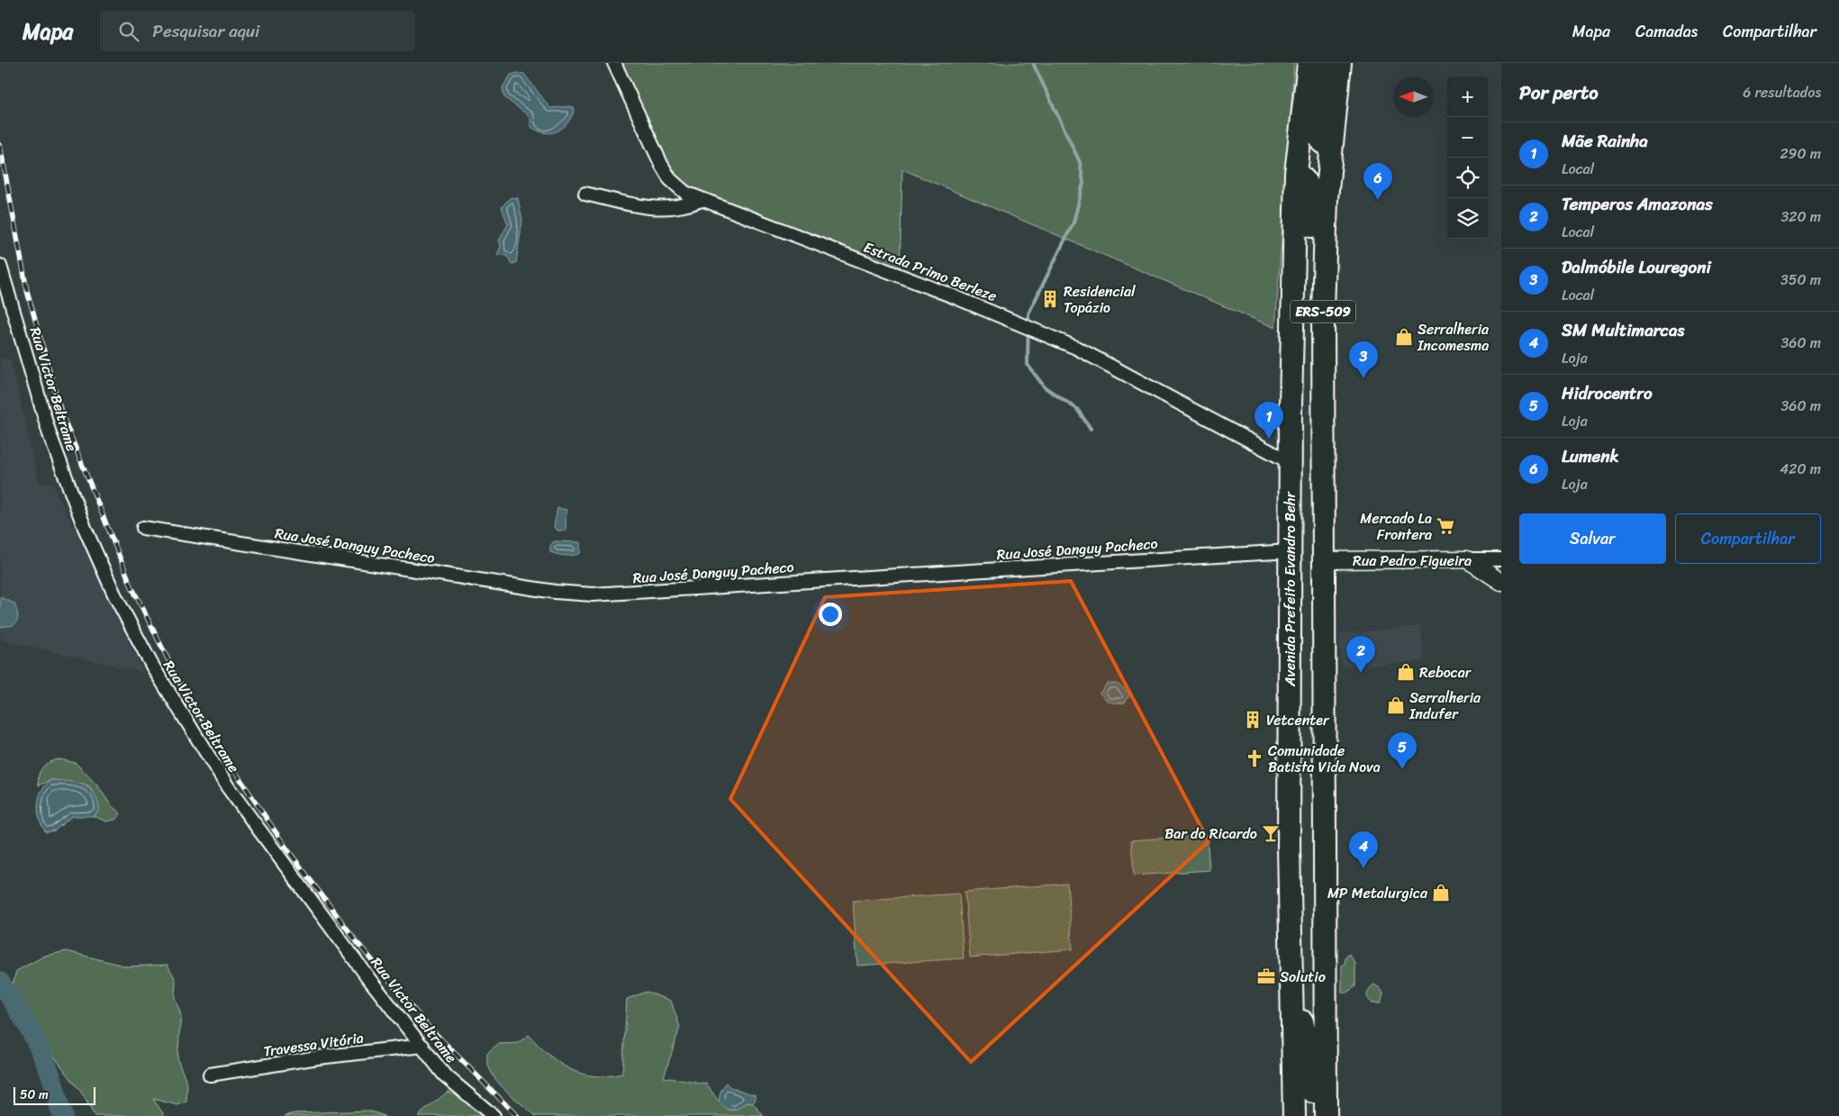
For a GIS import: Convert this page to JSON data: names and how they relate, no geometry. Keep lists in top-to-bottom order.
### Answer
{
  "streets": {
    "highway": ["ERS-509", "Avenida Prefeito Evandro Behr"],
    "street": [
      "Estrada Primo Berleze",
      "Rua Victor Beltrame",
      "Rua José Danguy Pacheco",
      "Rua Pedro Figueira",
      "Travessa Vitória"
    ]
  },
  "crossings": [
    ["Estrada Primo Berleze", "Avenida Prefeito Evandro Behr"],
    ["ERS-509", "Rua Pedro Figueira"],
    ["Rua Victor Beltrame", "Travessa Vitória"],
    ["Rua José Danguy Pacheco", "Avenida Prefeito Evandro Behr"]
  ],
  "places": {
    "building": ["Residencial Topázio", "Vetcenter"],
    "shop": [
      "Serralheria Incomesma",
      "Rebocar",
      "Serralheria Indufer",
      "MP Metalurgica"
    ],
    "supermarket": ["Mercado La Frontera"],
    "church": ["Comunidade Batista Vida Nova"],
    "bar": ["Bar do Ricardo"],
    "office": ["Solutio"]
  },
  "scale_bar": "50 m",
  "north": "left",
  "page": {
    "header": "Mapa",
    "search": "Pesquisar aqui",
    "nav": ["Mapa", "Camadas", "Compartilhar"],
    "heading": ["Por perto", "6 resultados"],
    "map_buttons": ["+", "−"],
    "list": [
      {
        "mark": "1",
        "name": "Mãe Rainha",
        "note": "Local",
        "value": "290 m"
      },
      {
        "mark": "2",
        "name": "Temperos Amazonas",
        "note": "Local",
        "value": "320 m"
      },
      {
        "mark": "3",
        "name": "Dalmóbile Louregoni",
        "note": "Local",
        "value": "350 m"
      },
      {
        "mark": "4",
        "name": "SM Multimarcas",
        "note": "Loja",
        "value": "360 m"
      },
      {
        "mark": "5",
        "name": "Hidrocentro",
        "note": "Loja",
        "value": "360 m"
      },
      {
        "mark": "6",
        "name": "Lumenk",
        "note": "Loja",
        "value": "420 m"
      }
    ],
    "pins": [
      "6",
      "3",
      "1",
      "2",
      "5",
      "4"
    ],
    "buttons": ["Salvar", "Compartilhar"],
    "scale": "50 m"
  }
}
